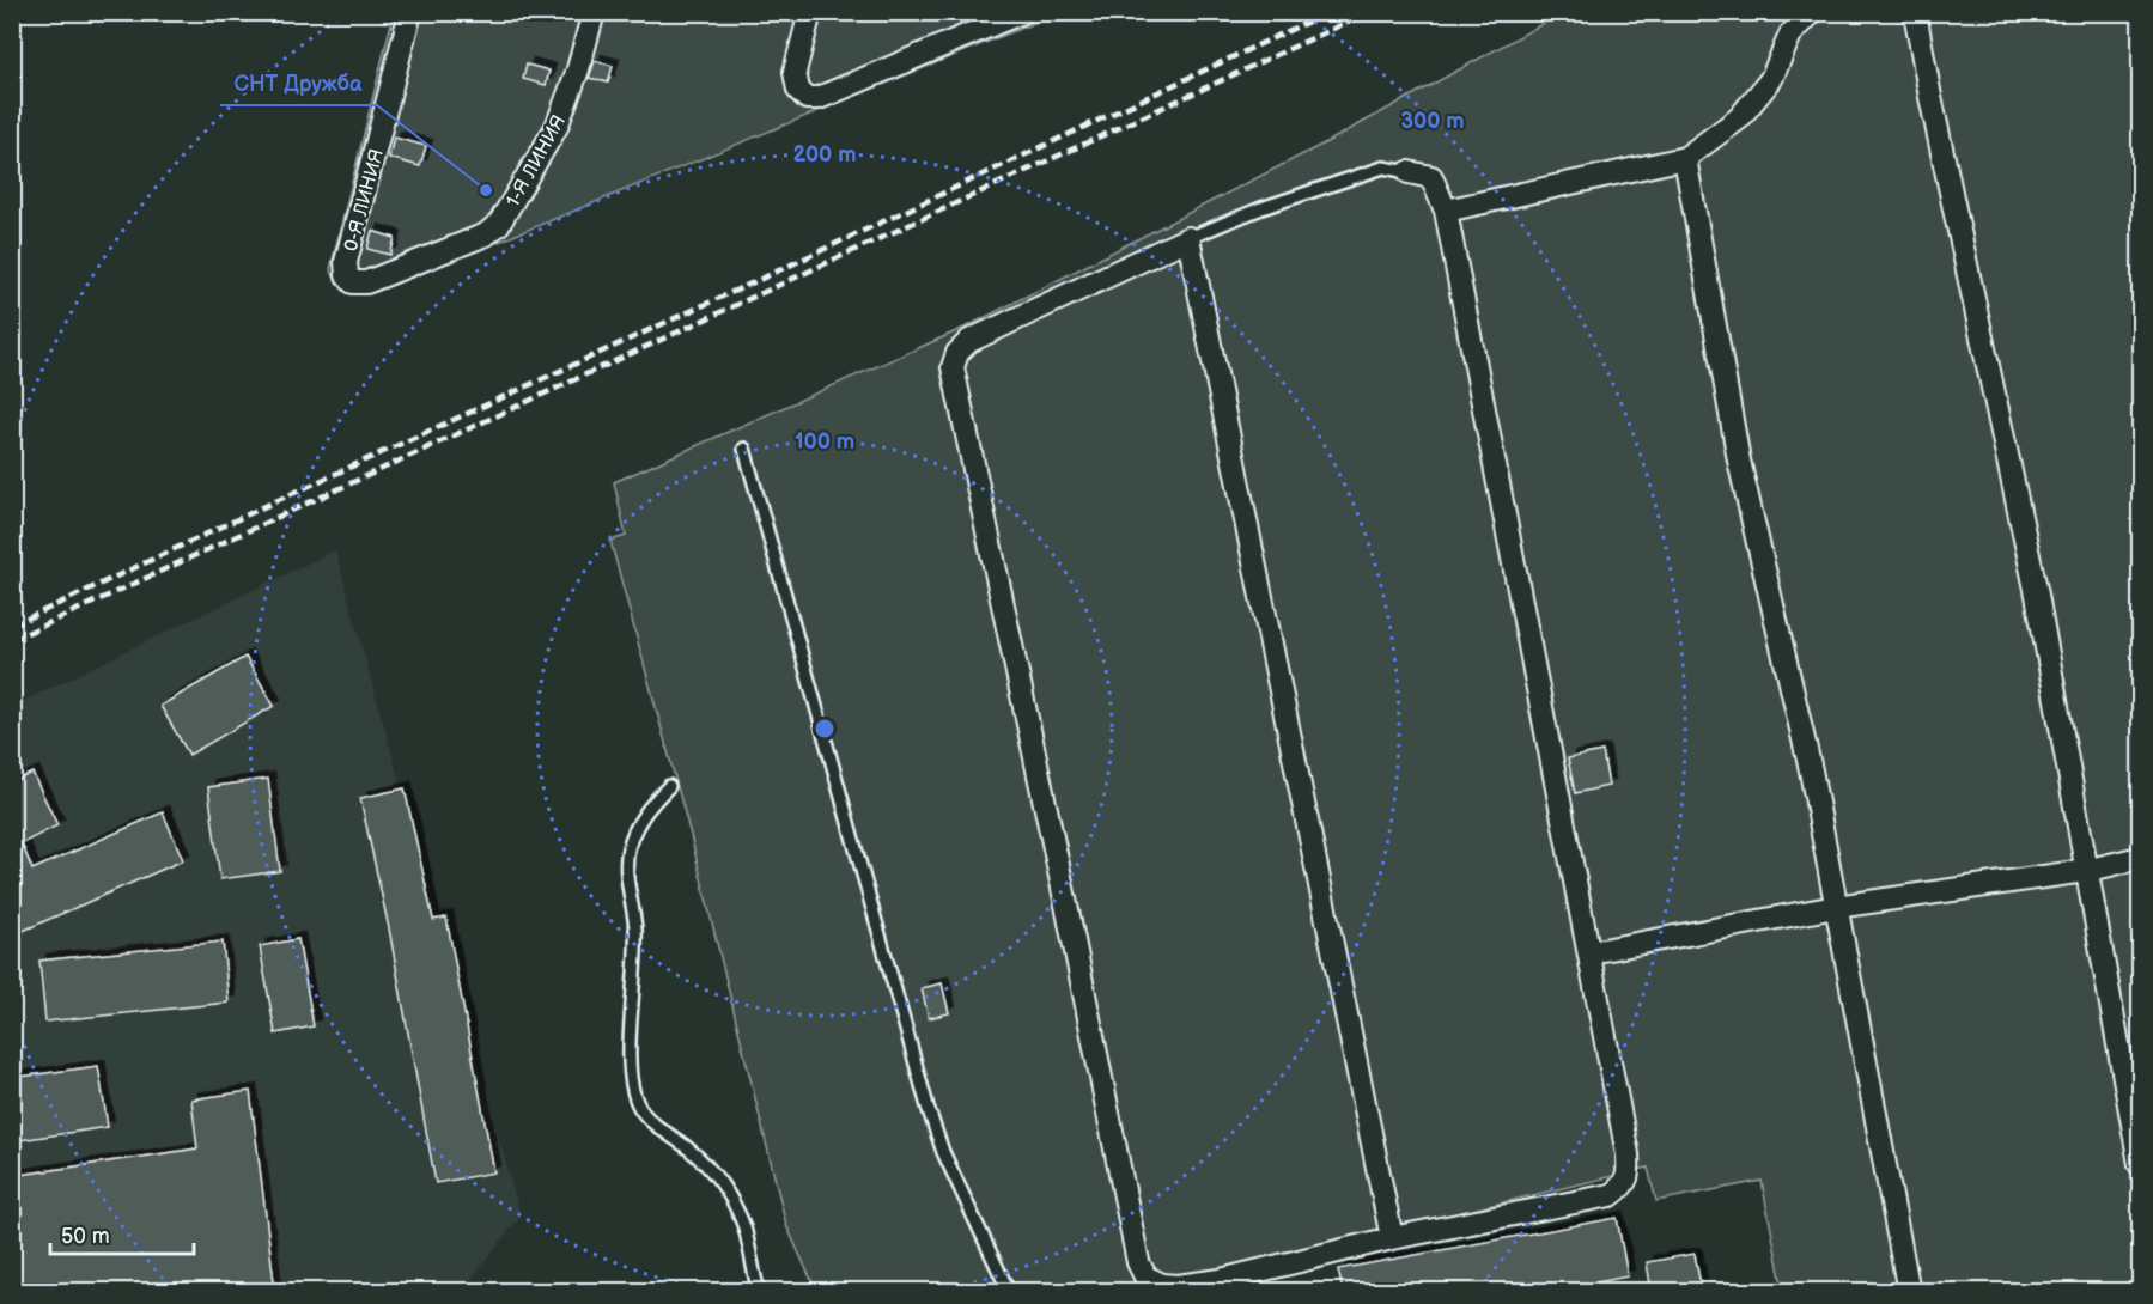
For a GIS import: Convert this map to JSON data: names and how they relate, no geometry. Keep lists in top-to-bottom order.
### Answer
{
  "streets": {
    "street": ["1-Я ЛИНИЯ", "0-Я ЛИНИЯ"]
  },
  "crossings": [
    ["1-Я ЛИНИЯ", "0-Я ЛИНИЯ"]
  ],
  "places": ["СНТ Дружба"],
  "scale_bar": "50 m",
  "rings": ["300 m", "200 m", "100 m"]
}
